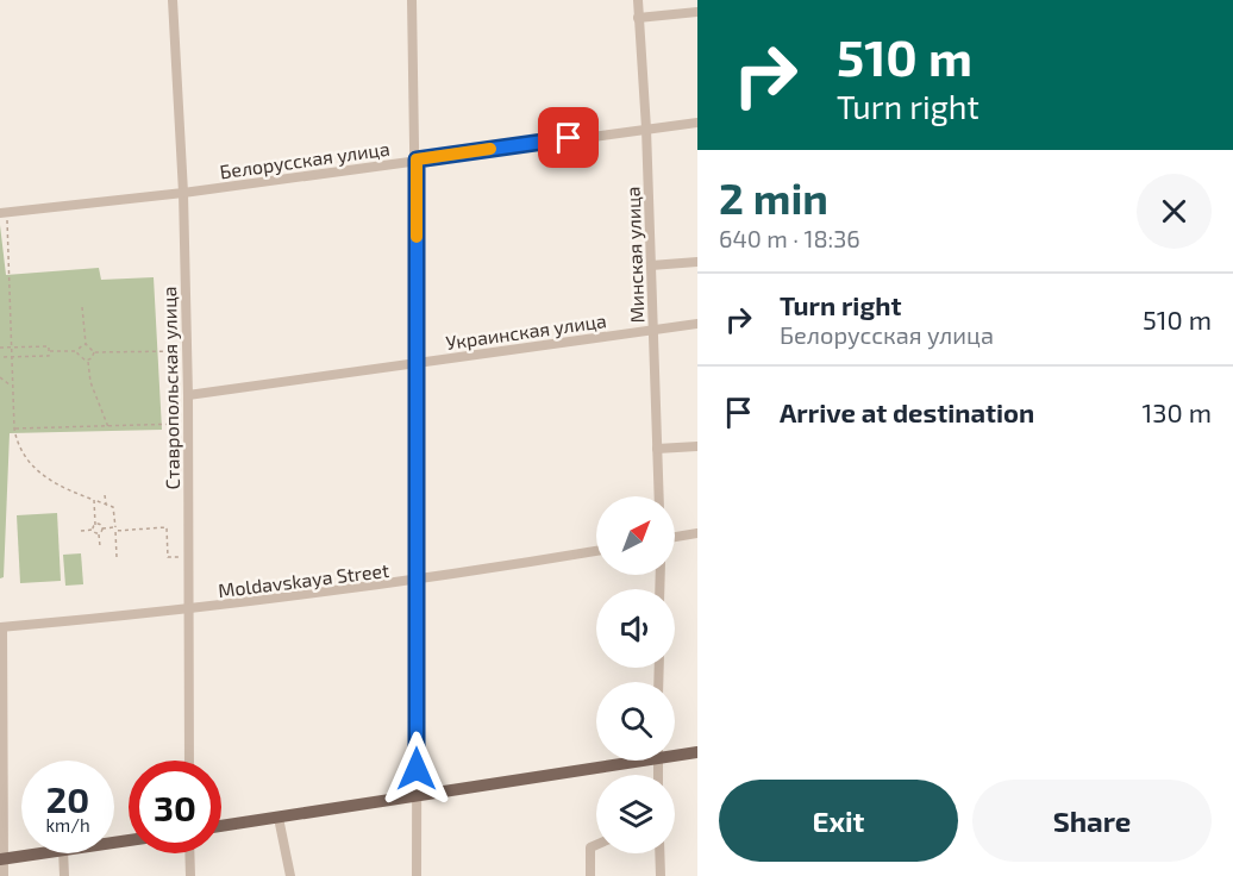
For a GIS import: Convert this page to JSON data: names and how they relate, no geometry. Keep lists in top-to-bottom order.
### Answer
{
  "streets": {
    "street": [
      "Белорусская улица",
      "Минская улица",
      "Украинская улица",
      "Ставропольская улица",
      "Moldavskaya Street"
    ]
  },
  "crossings": [
    ["Белорусская улица", "Минская улица"],
    ["Белорусская улица", "Ставропольская улица"],
    ["Минская улица", "Украинская улица"],
    ["Украинская улица", "Ставропольская улица"],
    ["Ставропольская улица", "Moldavskaya Street"]
  ],
  "north": "top right",
  "page": {
    "turn": ["510 m", "Turn right"],
    "heading": ["2 min", "640 m · 18:36"],
    "list": [
      {
        "name": "Turn right",
        "note": "Белорусская улица",
        "value": "510 m"
      },
      {
        "name": "Arrive at destination",
        "value": "130 m"
      }
    ],
    "speed": "20 km/h",
    "limit": "30",
    "buttons": ["Exit", "Share"]
  }
}
